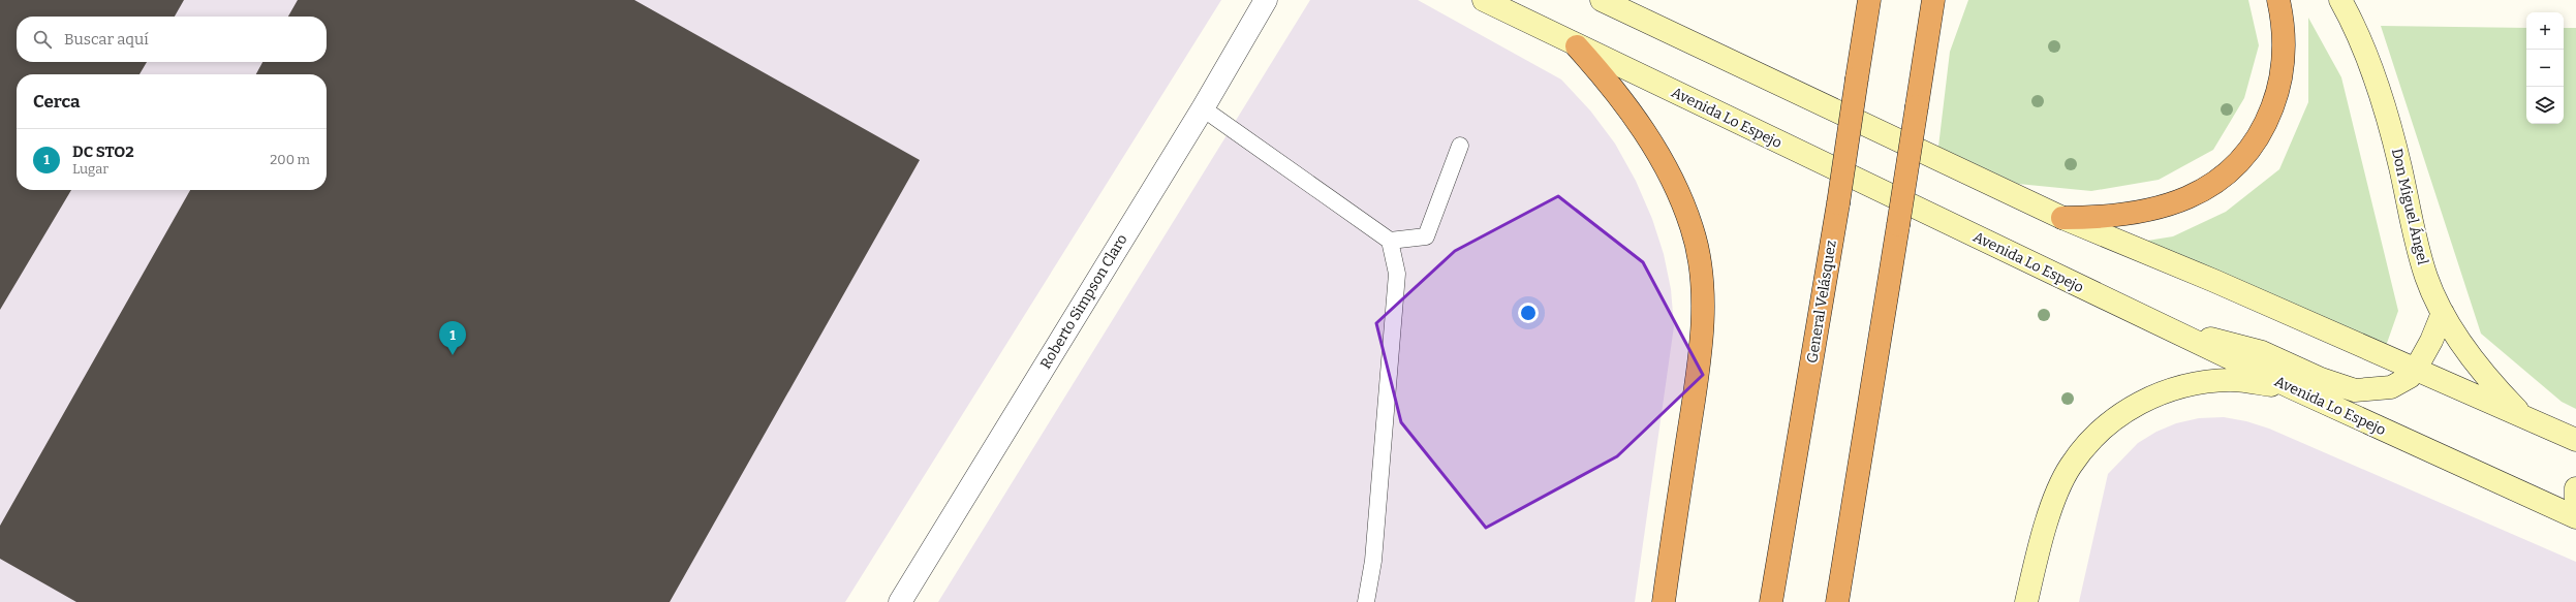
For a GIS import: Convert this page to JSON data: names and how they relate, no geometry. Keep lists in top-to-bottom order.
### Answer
{
  "streets": {
    "highway": ["General Velásquez"],
    "main road": ["Avenida Lo Espejo", "Don Miguel Ángel"],
    "street": ["Roberto Simpson Claro"]
  },
  "page": {
    "map_buttons": ["+", "−"],
    "search": "Buscar aquí",
    "heading": "Cerca",
    "list": [
      {
        "mark": "1",
        "name": "DC STO2",
        "note": "Lugar",
        "value": "200 m"
      }
    ],
    "pins": "1"
  }
}
